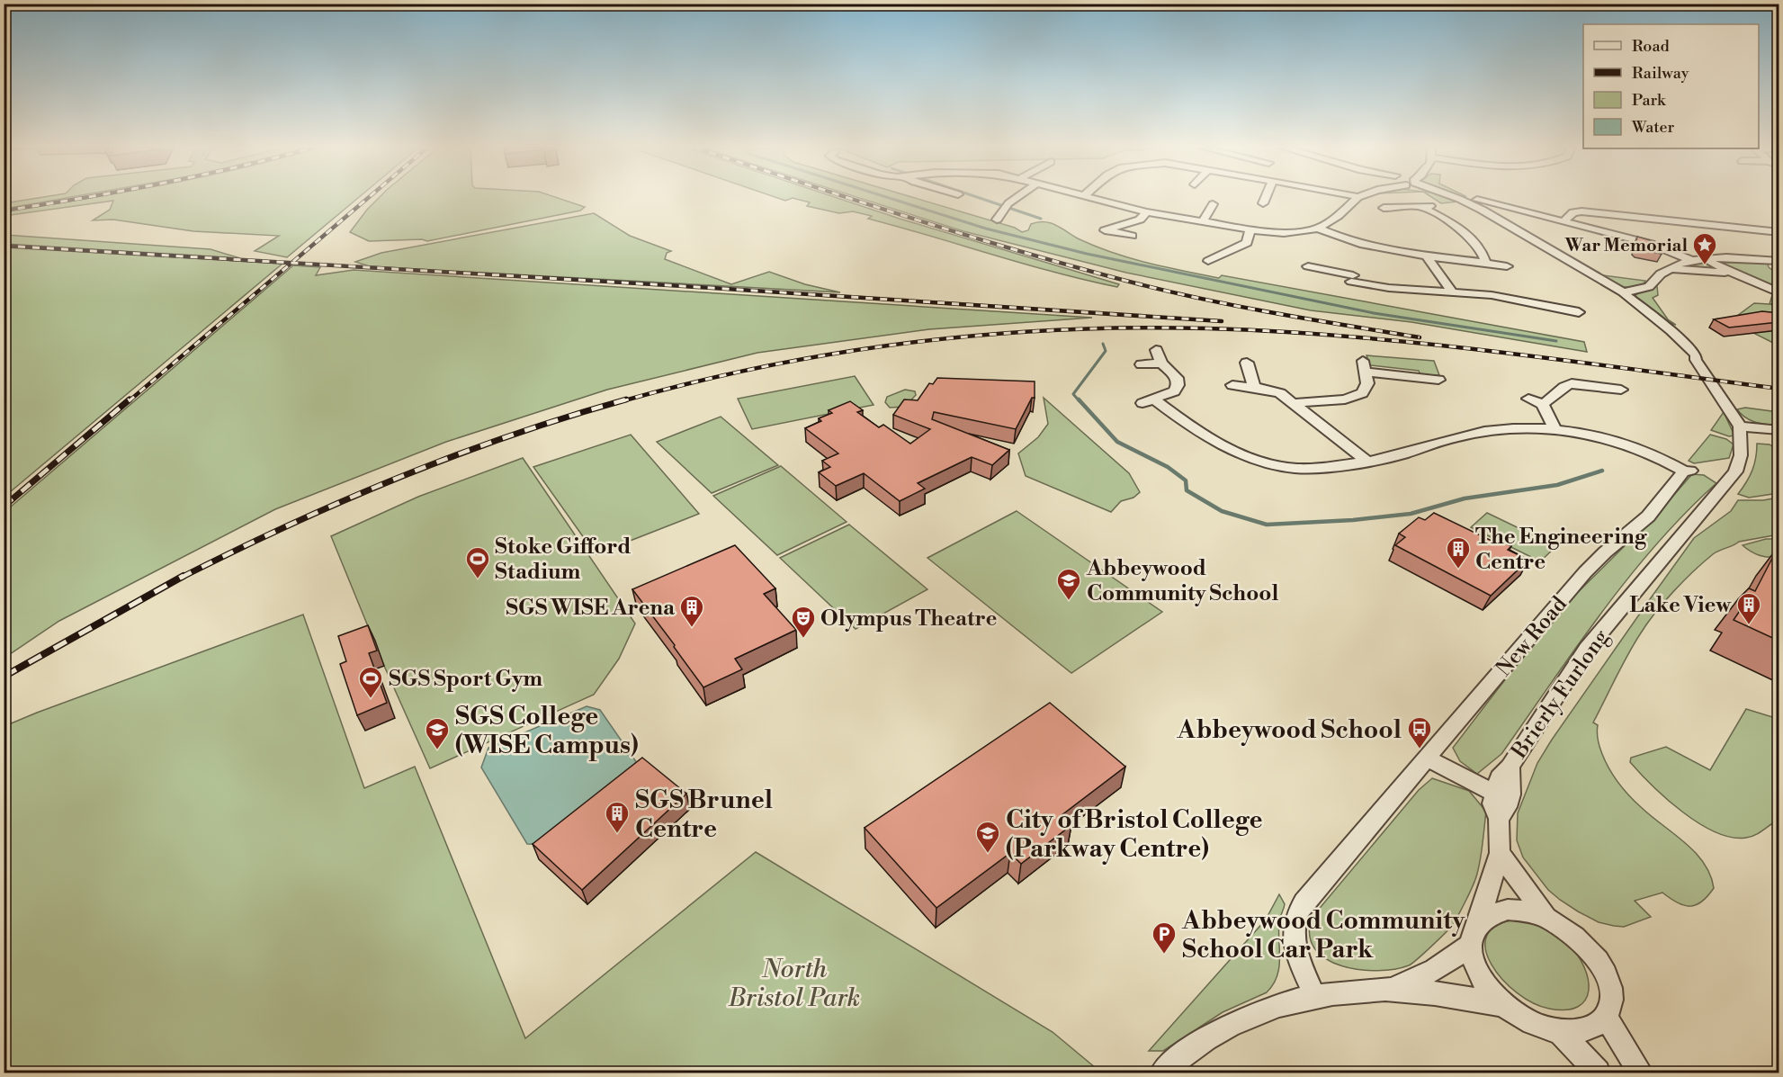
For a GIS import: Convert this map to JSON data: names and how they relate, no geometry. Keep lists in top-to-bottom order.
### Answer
{
  "streets": {
    "street": ["New Road", "Brierly Furlong"]
  },
  "parks": ["North Bristol Park"],
  "places": {
    "place": ["War Memorial"],
    "building": [
      "The Engineering Centre",
      "Lake View",
      "SGS WISE Arena",
      "SGS Brunel Centre"
    ],
    "sports": ["Stoke Gifford Stadium", "SGS Sport Gym"],
    "school or university": ["Abbeywood Community School", "SGS College (WISE Campus)", "City of Bristol College (Parkway Centre)"],
    "theatre": ["Olympus Theatre"],
    "bus stop": ["Abbeywood School"],
    "parking": ["Abbeywood Community School Car Park"]
  },
  "legend": [
    "Road",
    "Railway",
    "Park",
    "Water"
  ]
}
